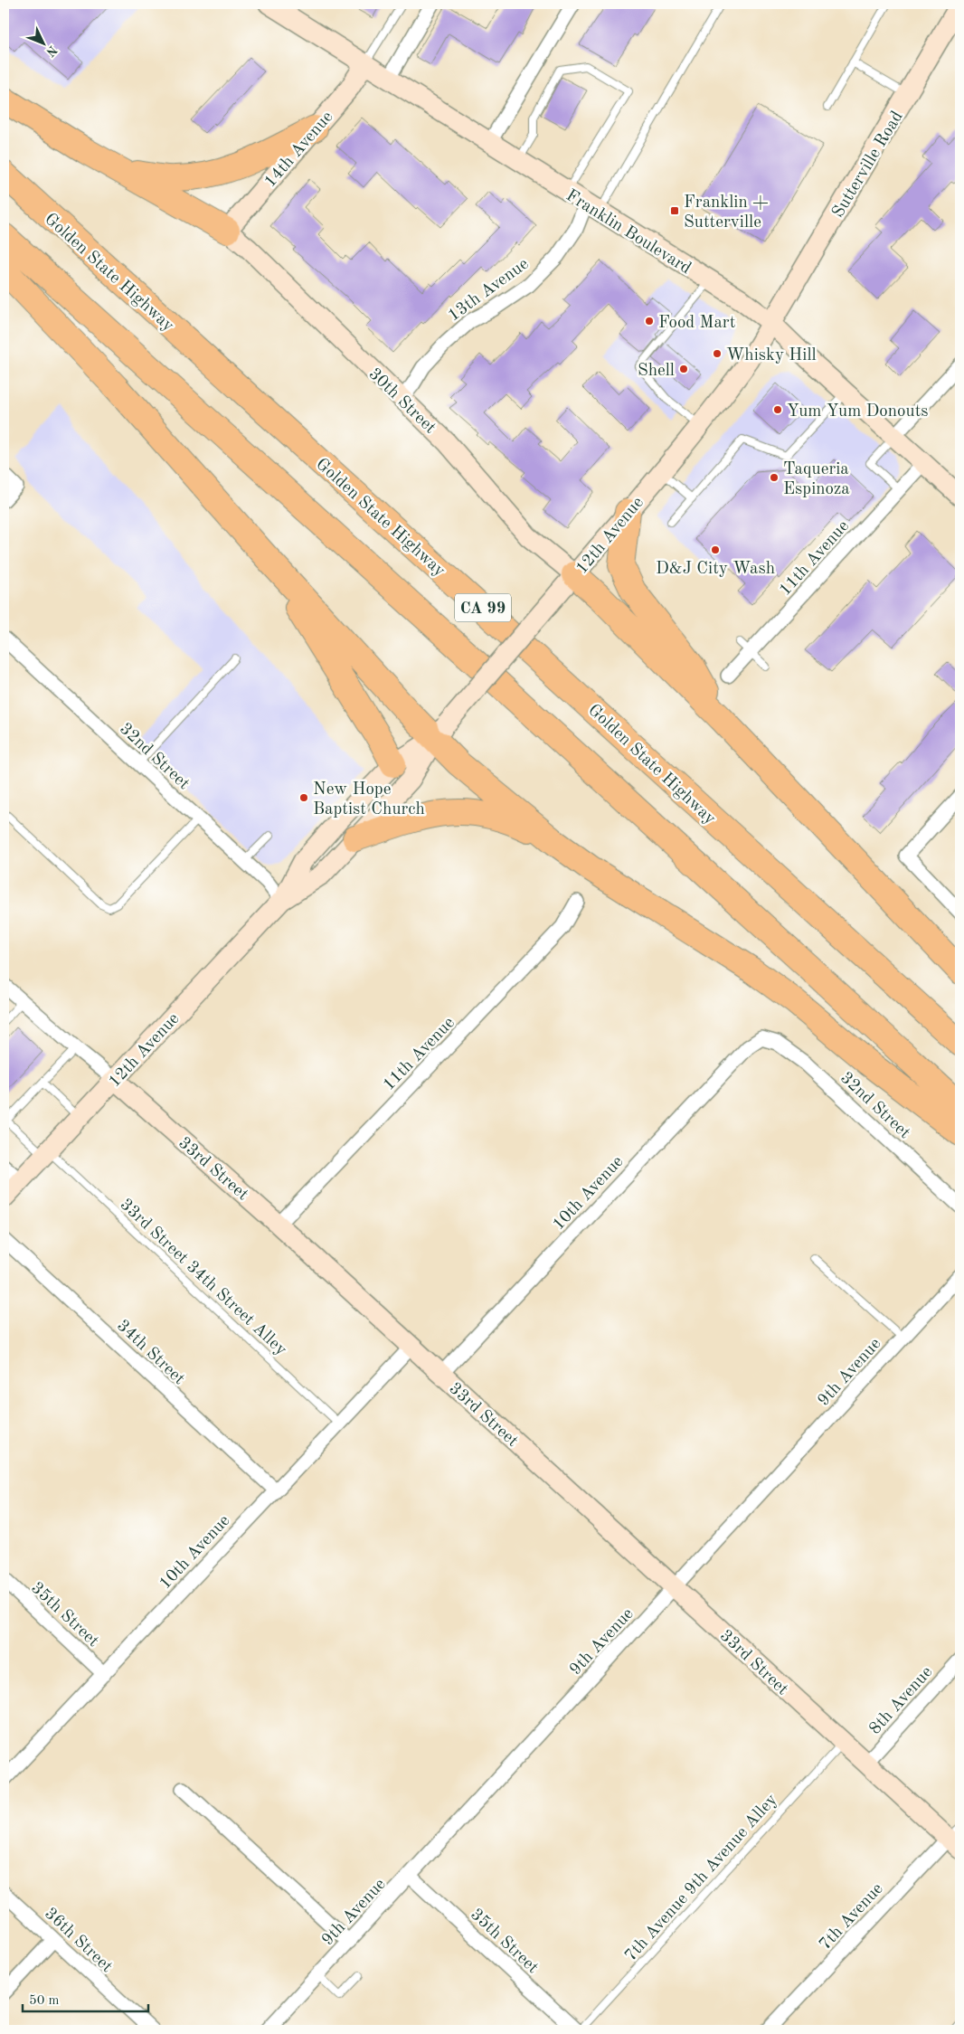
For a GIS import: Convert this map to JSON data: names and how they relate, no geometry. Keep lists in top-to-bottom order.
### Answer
{
  "streets": {
    "highway": ["Golden State Highway", "CA 99"],
    "main road": [
      "14th Avenue",
      "Sutterville Road",
      "Franklin Boulevard",
      "30th Street",
      "12th Avenue",
      "33rd Street"
    ],
    "street": [
      "13th Avenue",
      "11th Avenue",
      "32nd Street",
      "10th Avenue",
      "34th Street",
      "9th Avenue",
      "35th Street",
      "8th Avenue",
      "7th Avenue",
      "36th Street"
    ],
    "lane": ["33rd Street 34th Street Alley", "7th Avenue 9th Avenue Alley"]
  },
  "crossings": [
    ["14th Avenue", "Franklin Boulevard"],
    ["14th Avenue", "30th Street"],
    ["Sutterville Road", "Franklin Boulevard"],
    ["Sutterville Road", "12th Avenue"],
    ["Franklin Boulevard", "13th Avenue"],
    ["Franklin Boulevard", "12th Avenue"],
    ["Franklin Boulevard", "11th Avenue"],
    ["13th Avenue", "30th Street"],
    ["30th Street", "12th Avenue"],
    ["12th Avenue", "32nd Street"],
    ["12th Avenue", "33rd Street"],
    ["12th Avenue", "33rd Street 34th Street Alley"],
    ["11th Avenue", "33rd Street"],
    ["32nd Street", "10th Avenue"],
    ["33rd Street", "10th Avenue"],
    ["33rd Street", "9th Avenue"],
    ["33rd Street", "8th Avenue"],
    ["33rd Street", "7th Avenue 9th Avenue Alley"],
    ["33rd Street", "7th Avenue"],
    ["10th Avenue", "33rd Street 34th Street Alley"],
    ["10th Avenue", "34th Street"],
    ["10th Avenue", "35th Street"],
    ["9th Avenue", "35th Street"],
    ["35th Street", "7th Avenue 9th Avenue Alley"]
  ],
  "places": {
    "transit": ["Franklin + Sutterville"],
    "other": [
      "Food Mart",
      "Whisky Hill",
      "Shell",
      "Yum Yum Donouts",
      "Taqueria Espinoza",
      "D&J City Wash",
      "New Hope Baptist Church"
    ]
  },
  "scale_bar": "50 m",
  "north": "bottom right"
}
